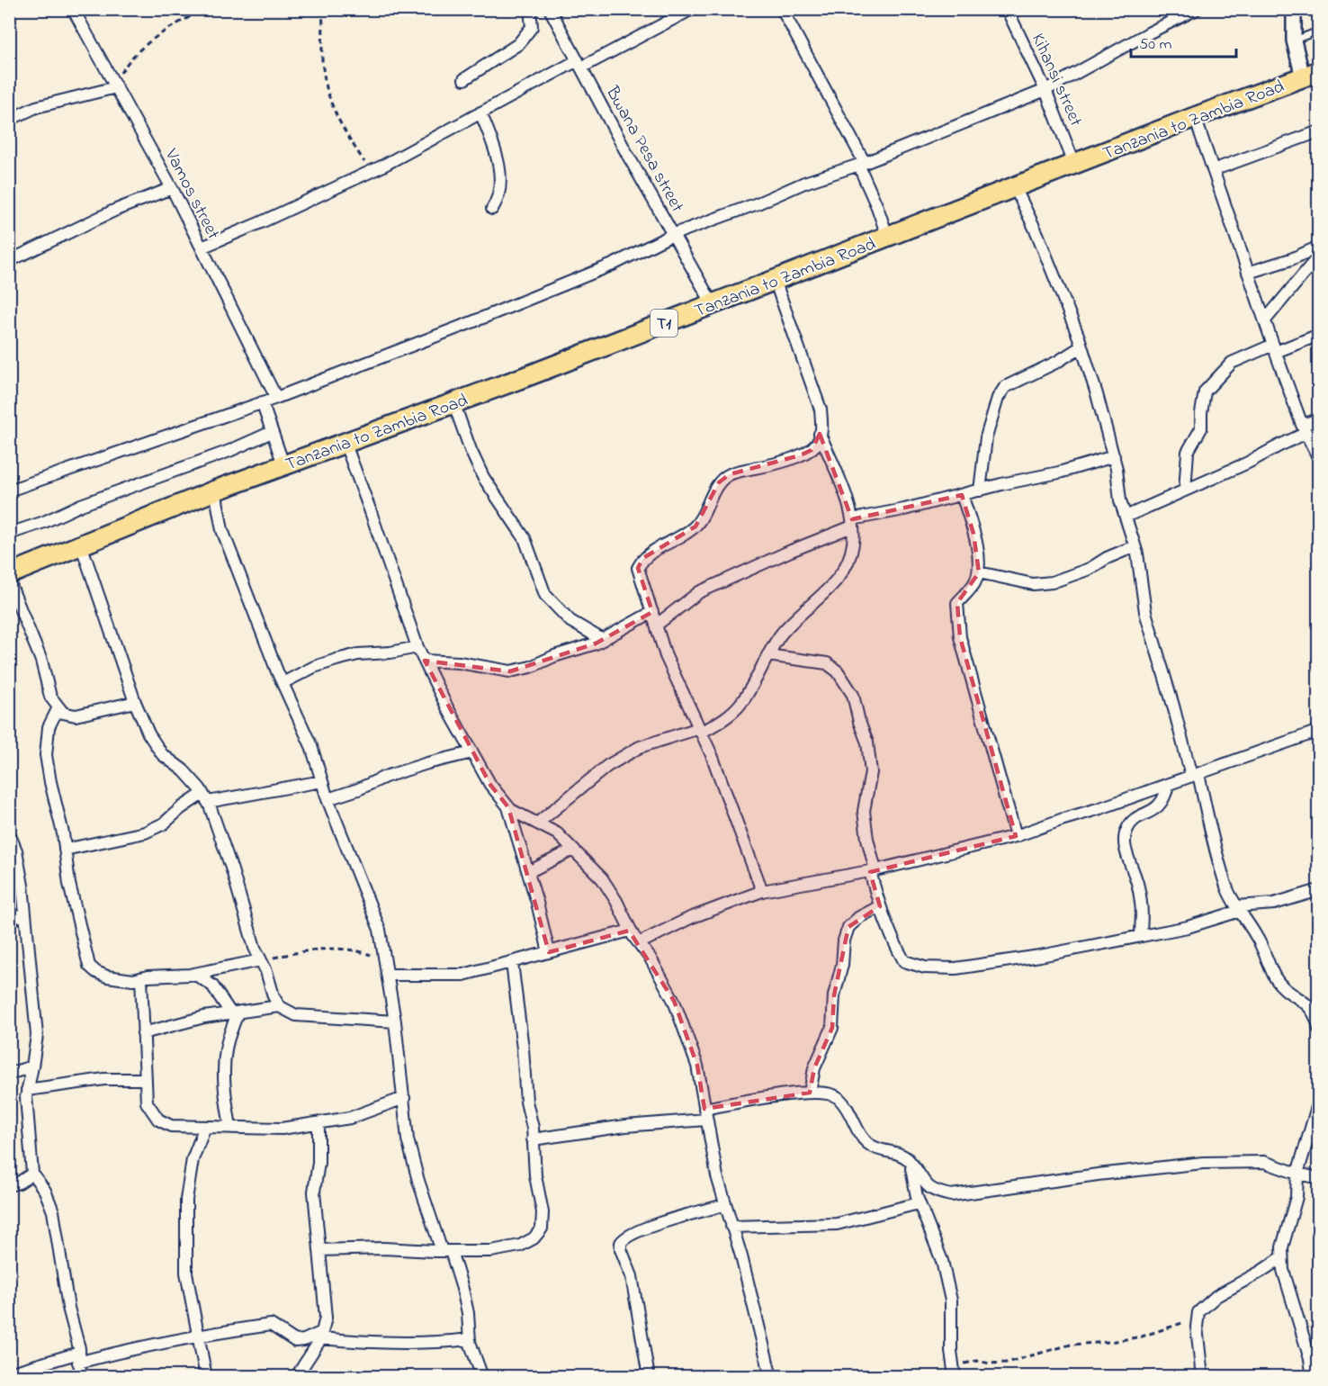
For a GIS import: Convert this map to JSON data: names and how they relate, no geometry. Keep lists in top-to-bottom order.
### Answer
{
  "streets": {
    "highway": ["Tanzania to Zambia Road", "T1"],
    "street": ["Kihansi street", "Bwana Pesa street", "Vamos street"]
  },
  "crossings": [
    ["Kihansi street", "Tanzania to Zambia Road"],
    ["Tanzania to Zambia Road", "Bwana Pesa street"]
  ],
  "scale_bar": "50 m"
}
